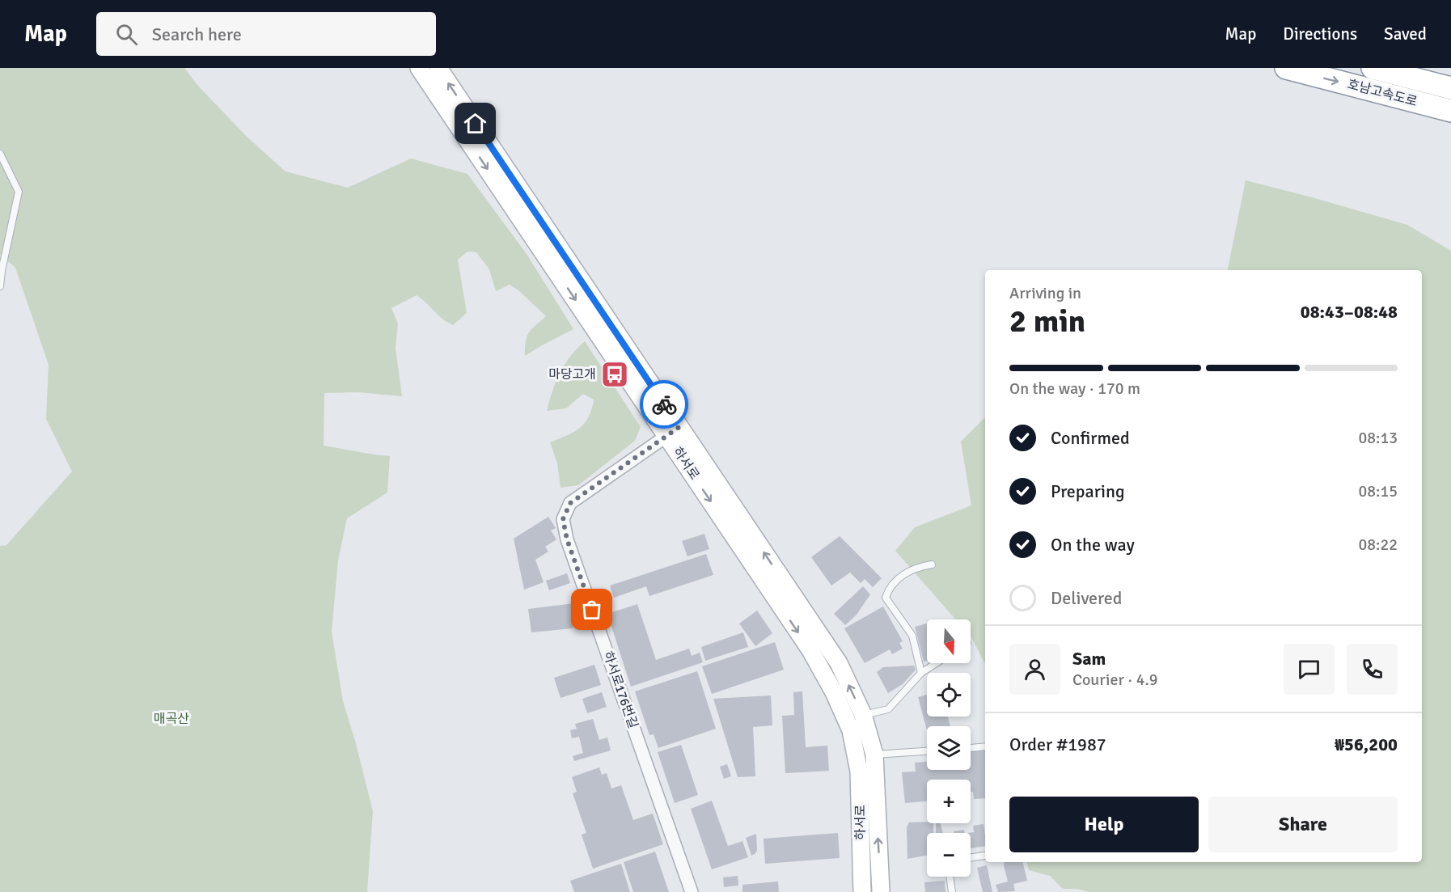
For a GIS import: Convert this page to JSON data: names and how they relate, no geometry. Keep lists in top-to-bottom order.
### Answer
{
  "streets": {
    "highway": ["호남고속도로"],
    "main road": ["하서로"],
    "street": ["하서로176번길"]
  },
  "crossings": [
    ["하서로", "하서로176번길"]
  ],
  "parks": ["매곡산"],
  "places": {
    "bus stop": ["마당고개"]
  },
  "north": "bottom",
  "page": {
    "header": "Map",
    "search": "Search here",
    "nav": ["Map", "Directions", "Saved"],
    "heading": ["2 min", "Arriving in", "08:43–08:48"],
    "panel": [
      "Sam",
      "Courier · 4.9",
      "Order #1987",
      "₩56,200"
    ],
    "bar": "On the way · 170 m",
    "list": [
      ["Confirmed", "08:13"],
      ["Preparing", "08:15"],
      ["On the way", "08:22"],
      "Delivered"
    ],
    "map_buttons": ["+", "−"],
    "buttons": ["Help", "Share"]
  }
}
